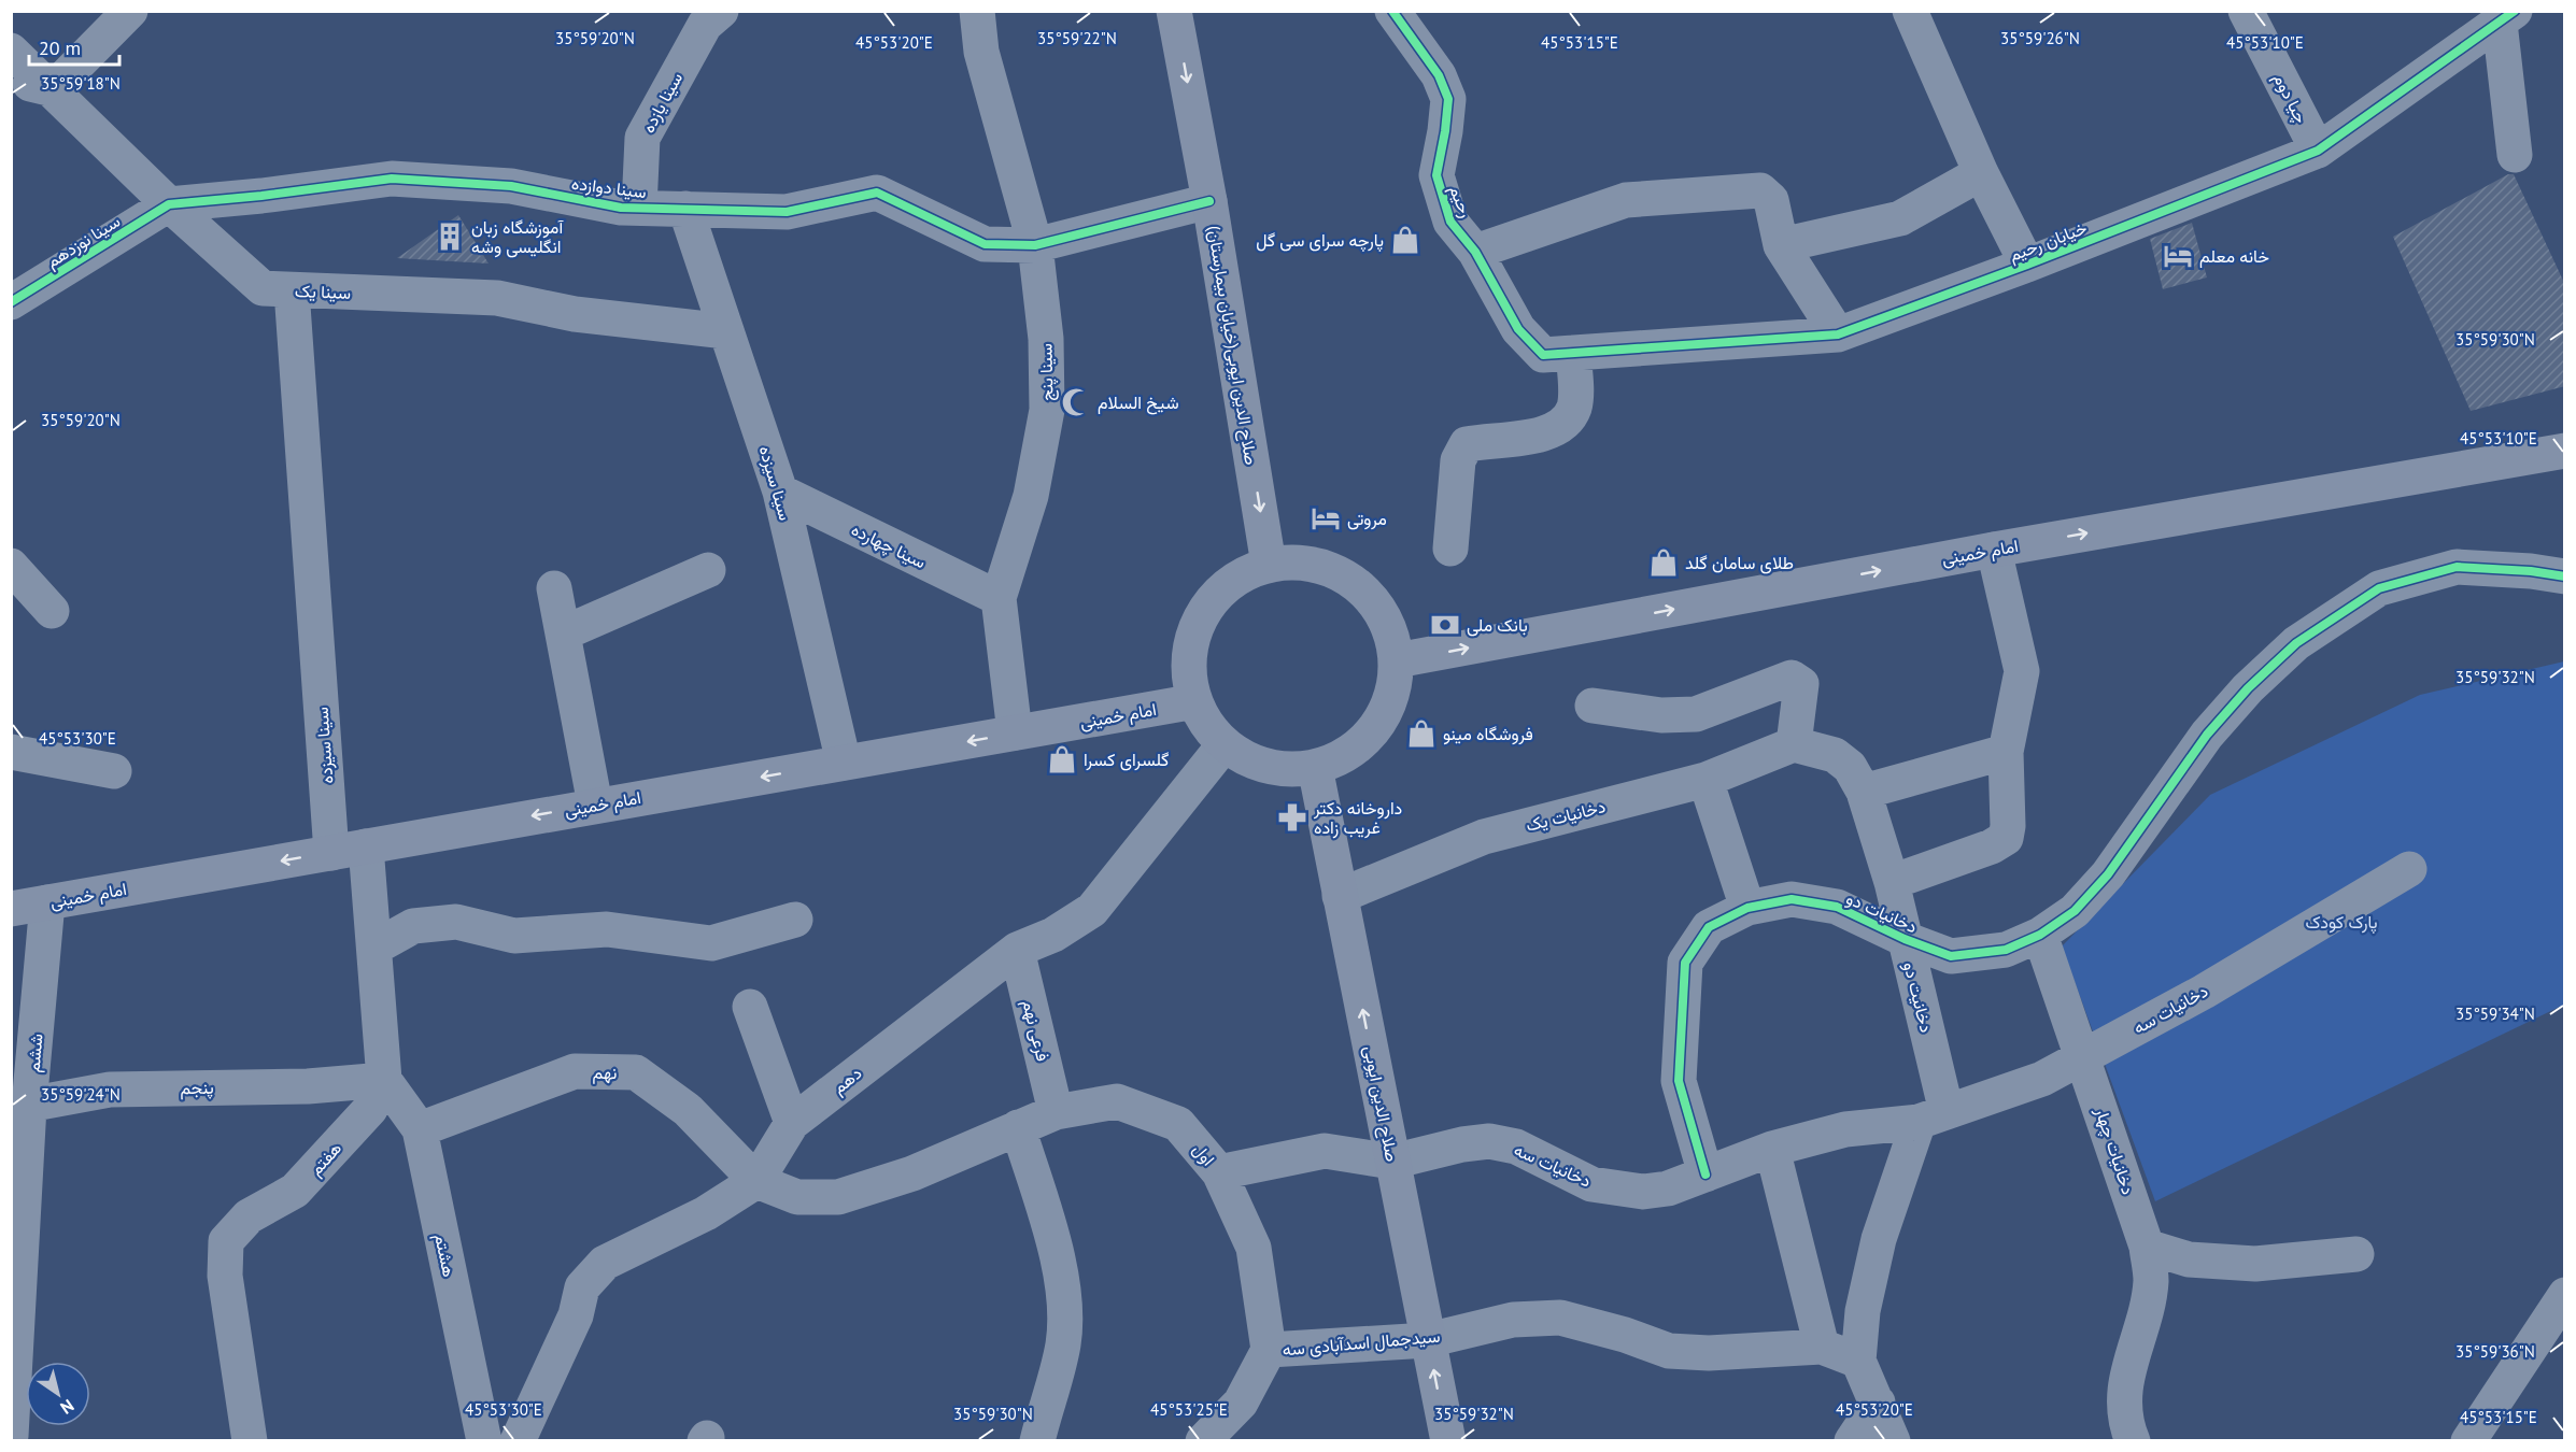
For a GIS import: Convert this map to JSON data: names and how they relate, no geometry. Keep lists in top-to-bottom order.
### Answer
{
  "streets": {
    "main road": ["صلاح الدین ایوبی(خیابان بیمارستان)", "امام خمینی", "صلاح الدین ایوبی"],
    "street": [
      "چیا دوم",
      "سینا یازده",
      "سینا دوازده",
      "رحیم",
      "سینا نوزدهم",
      "خیابان رحیم",
      "سینا یک",
      "سینا پنج",
      "سینا سیزده",
      "سینا چهارده",
      "دخانیات یک",
      "دخانیات دو",
      "دخانیت دو",
      "دخانیات سه",
      "فرعی نهم",
      "ششم",
      "نهم",
      "دهم",
      "پنجم",
      "دخانیات چهار",
      "اول",
      "هفتم",
      "هشتم",
      "سیدجمال اسدآبادی سه"
    ]
  },
  "crossings": [
    ["چیا دوم", "خیابان رحیم"],
    ["سینا یازده", "سینا دوازده"],
    ["سینا دوازده", "سینا نوزدهم"],
    ["سینا دوازده", "سینا یک"],
    ["سینا دوازده", "صلاح الدین ایوبی(خیابان بیمارستان)"],
    ["سینا دوازده", "سینا پنج"],
    ["سینا دوازده", "سینا سیزده"],
    ["رحیم", "خیابان رحیم"],
    ["سینا نوزدهم", "سینا یک"],
    ["سینا یک", "سینا سیزده"],
    ["صلاح الدین ایوبی(خیابان بیمارستان)", "امام خمینی"],
    ["صلاح الدین ایوبی(خیابان بیمارستان)", "دهم"],
    ["صلاح الدین ایوبی(خیابان بیمارستان)", "صلاح الدین ایوبی"],
    ["سینا پنج", "سینا چهارده"],
    ["سینا پنج", "امام خمینی"],
    ["سینا سیزده", "سینا چهارده"],
    ["سینا سیزده", "امام خمینی"],
    ["امام خمینی", "ششم"],
    ["امام خمینی", "دهم"],
    ["امام خمینی", "صلاح الدین ایوبی"],
    ["امام خمینی", "هفتم"],
    ["دخانیات یک", "دخانیت دو"],
    ["دخانیات یک", "صلاح الدین ایوبی"],
    ["دخانیات دو", "دخانیت دو"],
    ["دخانیات دو", "دخانیات سه"],
    ["دخانیات دو", "دخانیات چهار"],
    ["دخانیت دو", "دخانیات سه"],
    ["دخانیات سه", "صلاح الدین ایوبی"],
    ["دخانیات سه", "دخانیات چهار"],
    ["دخانیات سه", "اول"],
    ["فرعی نهم", "دهم"],
    ["فرعی نهم", "اول"],
    ["ششم", "پنجم"],
    ["نهم", "دهم"],
    ["نهم", "اول"],
    ["نهم", "هشتم"],
    ["دهم", "صلاح الدین ایوبی"],
    ["دهم", "اول"],
    ["پنجم", "هفتم"],
    ["پنجم", "هشتم"],
    ["صلاح الدین ایوبی", "سیدجمال اسدآبادی سه"],
    ["اول", "سیدجمال اسدآبادی سه"],
    ["هفتم", "هشتم"]
  ],
  "one_way": ["صلاح الدین ایوبی(خیابان بیمارستان)", "صلاح الدین ایوبی"],
  "parks": ["پارک کودک"],
  "places": {
    "building": ["آموزشگاه زبان انگلیسی وشه"],
    "shop": [
      "پارچه سرای سی گل",
      "طلای سامان گلد",
      "فروشگاه مینو",
      "گلسرای کسرا"
    ],
    "hotel": ["خانه معلم", "مروتی"],
    "mosque": ["شیخ السلام"],
    "bank": ["بانک ملی"],
    "pharmacy": ["داروخانه دکتر غریب زاده"]
  },
  "scale_bar": "20 m",
  "north": "bottom right",
  "coordinates": [
    "35°59'20\"N",
    "35°59'22\"N",
    "35°59'26\"N",
    "45°53'15\"E",
    "45°53'10\"E",
    "45°53'20\"E",
    "35°59'18\"N",
    "35°59'30\"N",
    "35°59'32\"N",
    "45°53'30\"E",
    "35°59'34\"N",
    "35°59'24\"N",
    "35°59'36\"N",
    "45°53'25\"E"
  ]
}
